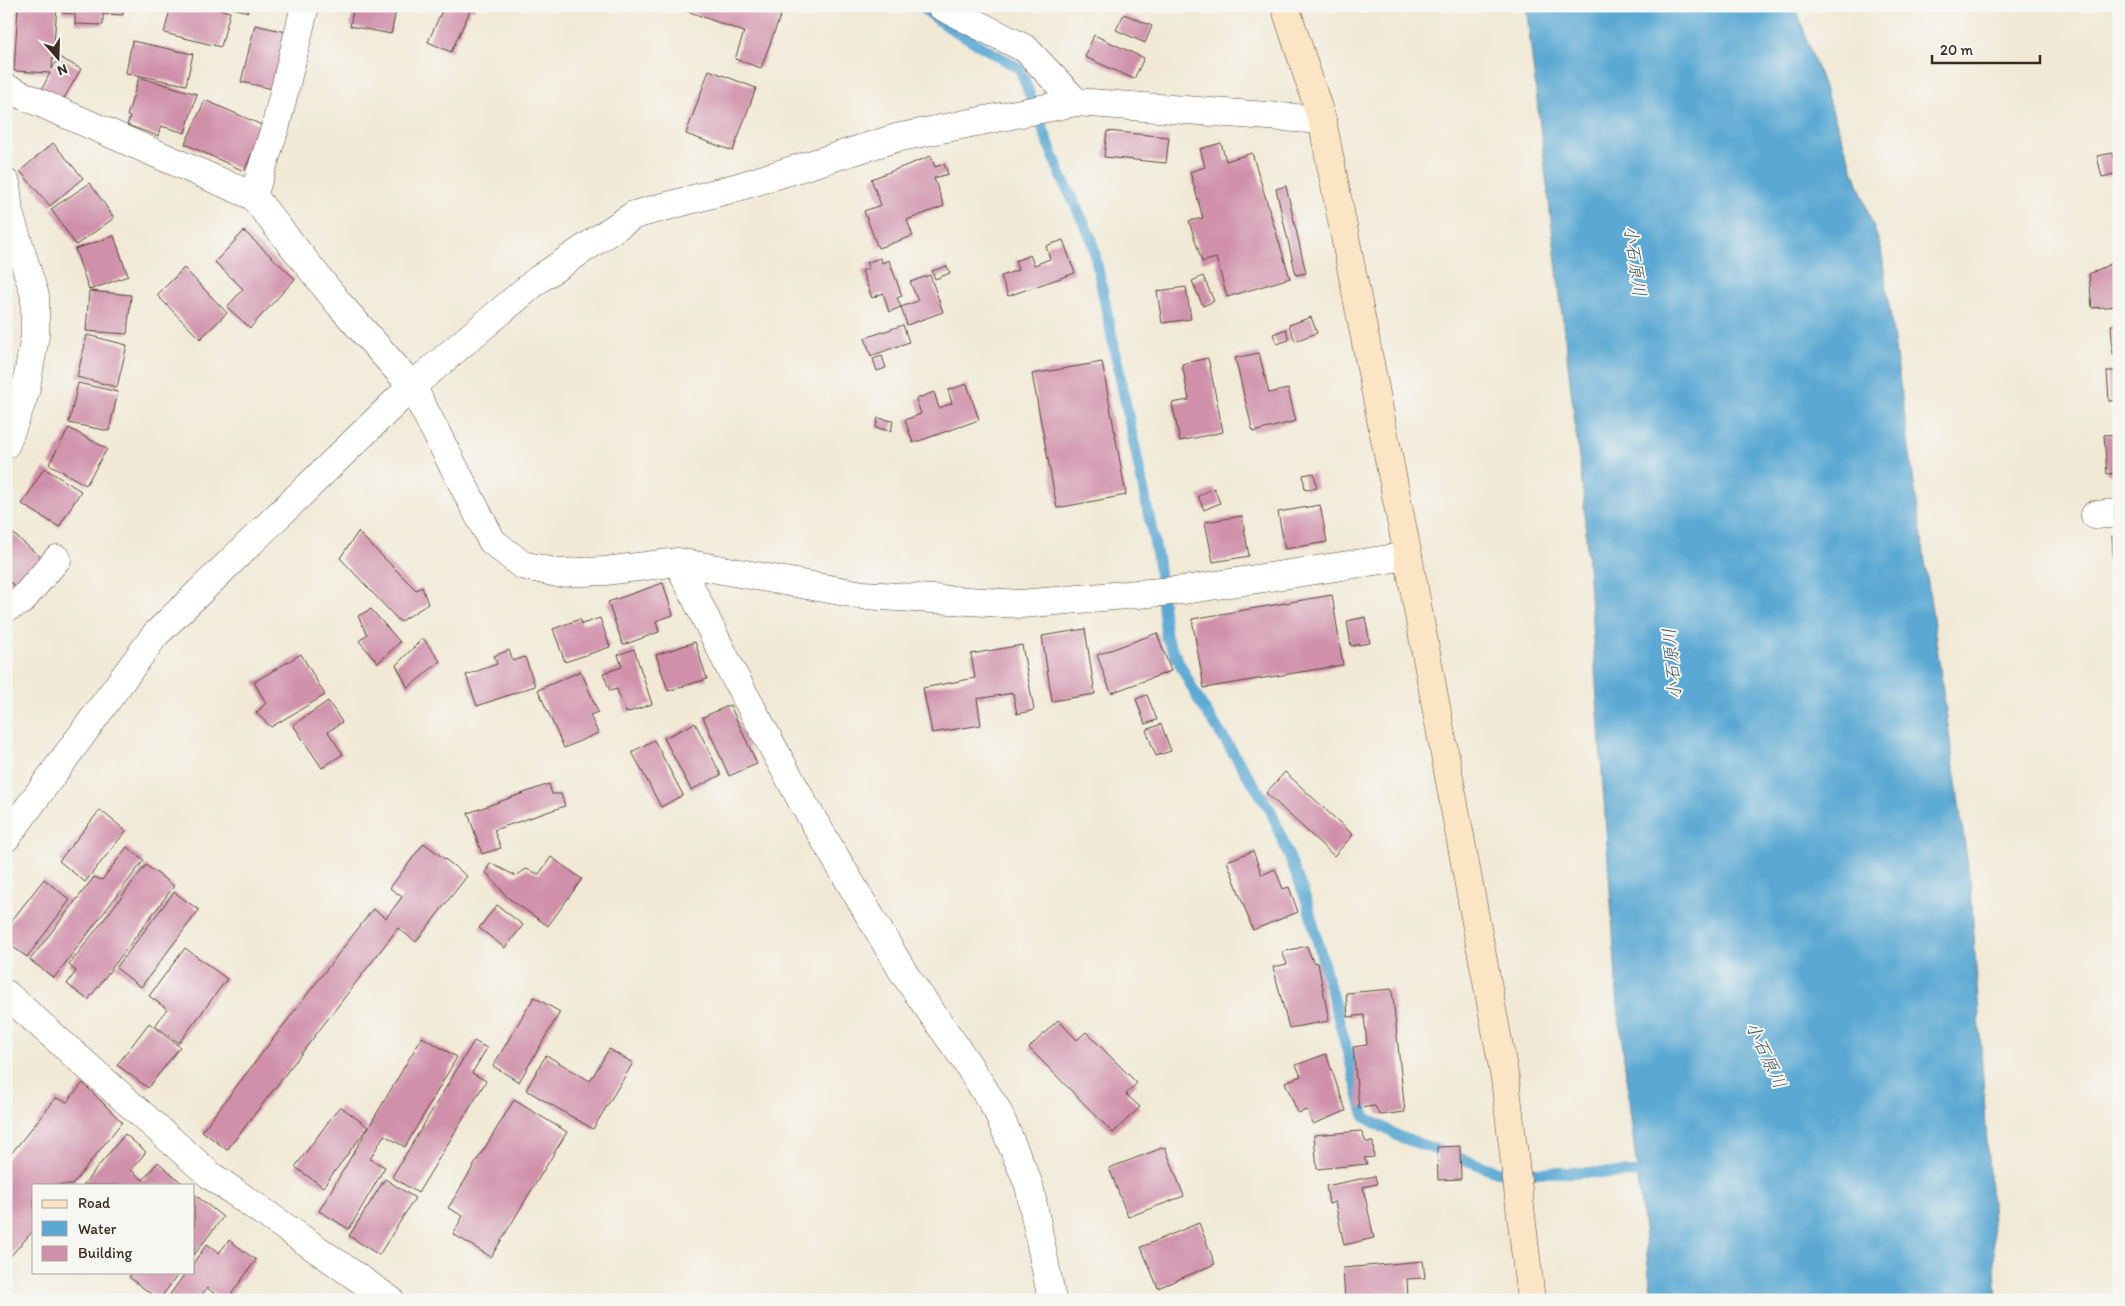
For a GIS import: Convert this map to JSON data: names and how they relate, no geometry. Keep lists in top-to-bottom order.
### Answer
{
  "water": ["小石原川"],
  "legend": ["Road", "Water", "Building"],
  "scale_bar": "20 m",
  "north": "bottom"
}
